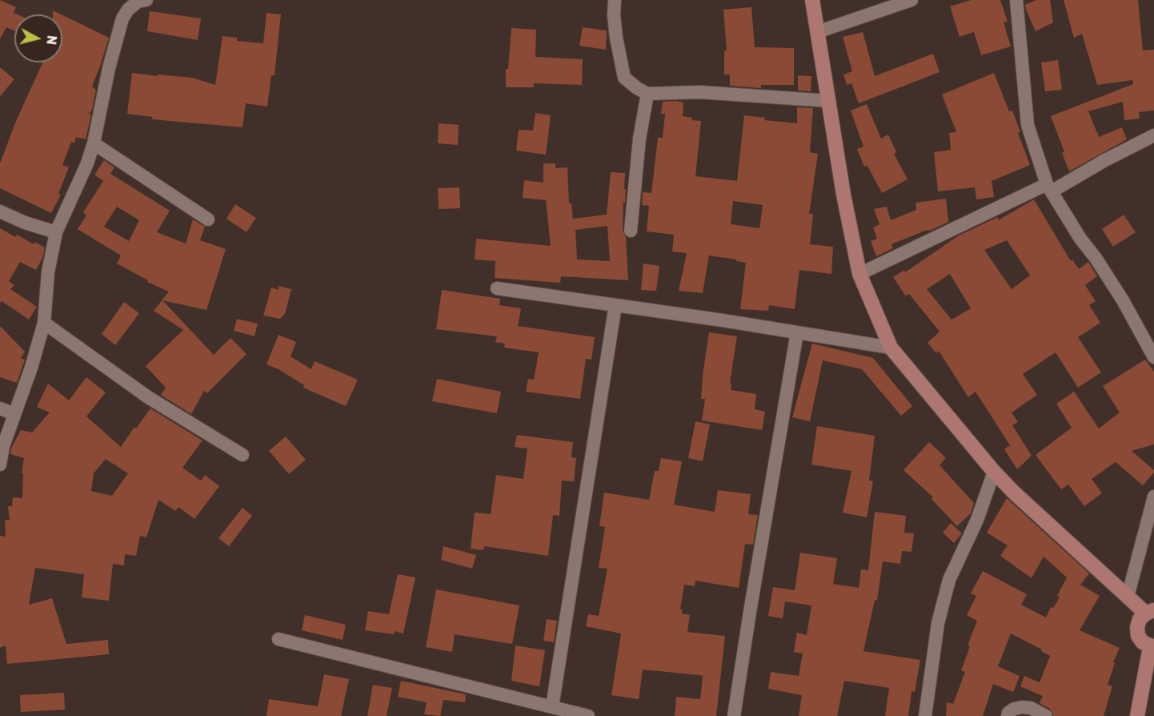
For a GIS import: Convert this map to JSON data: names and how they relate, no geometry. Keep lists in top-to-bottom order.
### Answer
{
  "north": "right"
}
